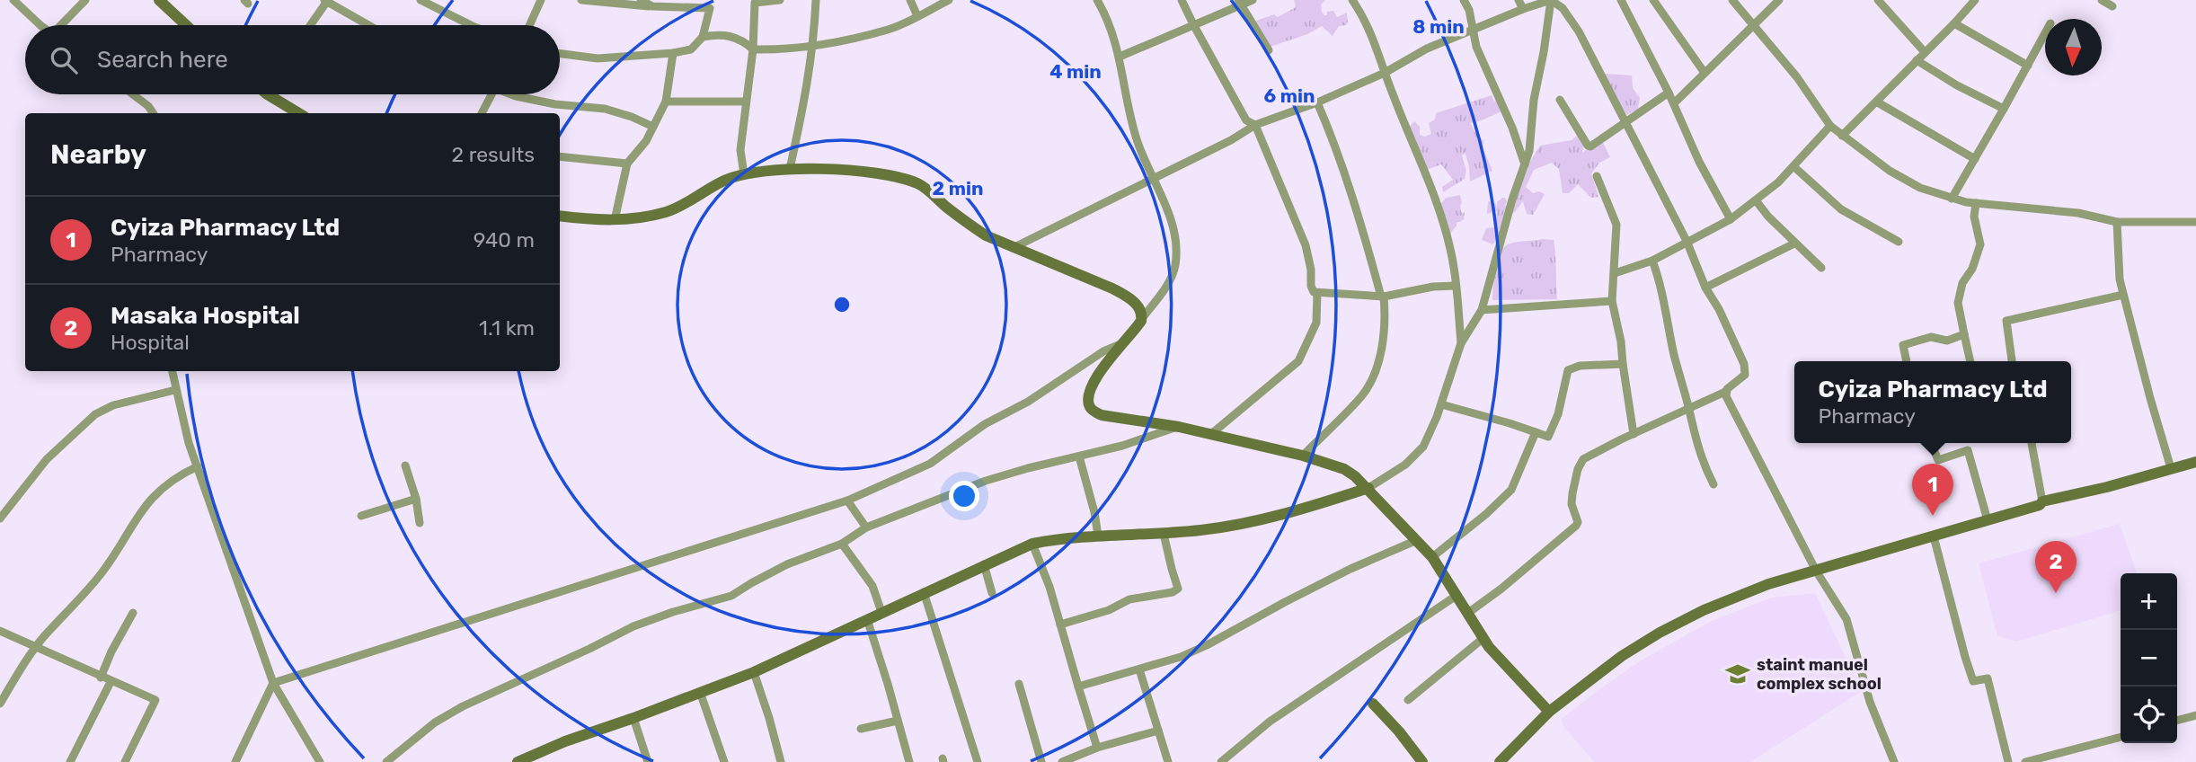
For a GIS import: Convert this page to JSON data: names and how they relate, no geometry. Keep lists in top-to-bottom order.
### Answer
{
  "places": {
    "school or university": ["staint manuel complex school"]
  },
  "north": "bottom",
  "page": {
    "search": "Search here",
    "heading": ["Nearby", "2 results"],
    "list": [
      {
        "mark": "1",
        "name": "Cyiza Pharmacy Ltd",
        "note": "Pharmacy",
        "value": "940 m"
      },
      {
        "mark": "2",
        "name": "Masaka Hospital",
        "note": "Hospital",
        "value": "1.1 km"
      }
    ],
    "popup": ["Cyiza Pharmacy Ltd", "Pharmacy"],
    "pins": ["1", "2"],
    "map_buttons": ["+", "−"]
  },
  "rings": [
    "8 min",
    "4 min",
    "6 min",
    "2 min"
  ]
}
